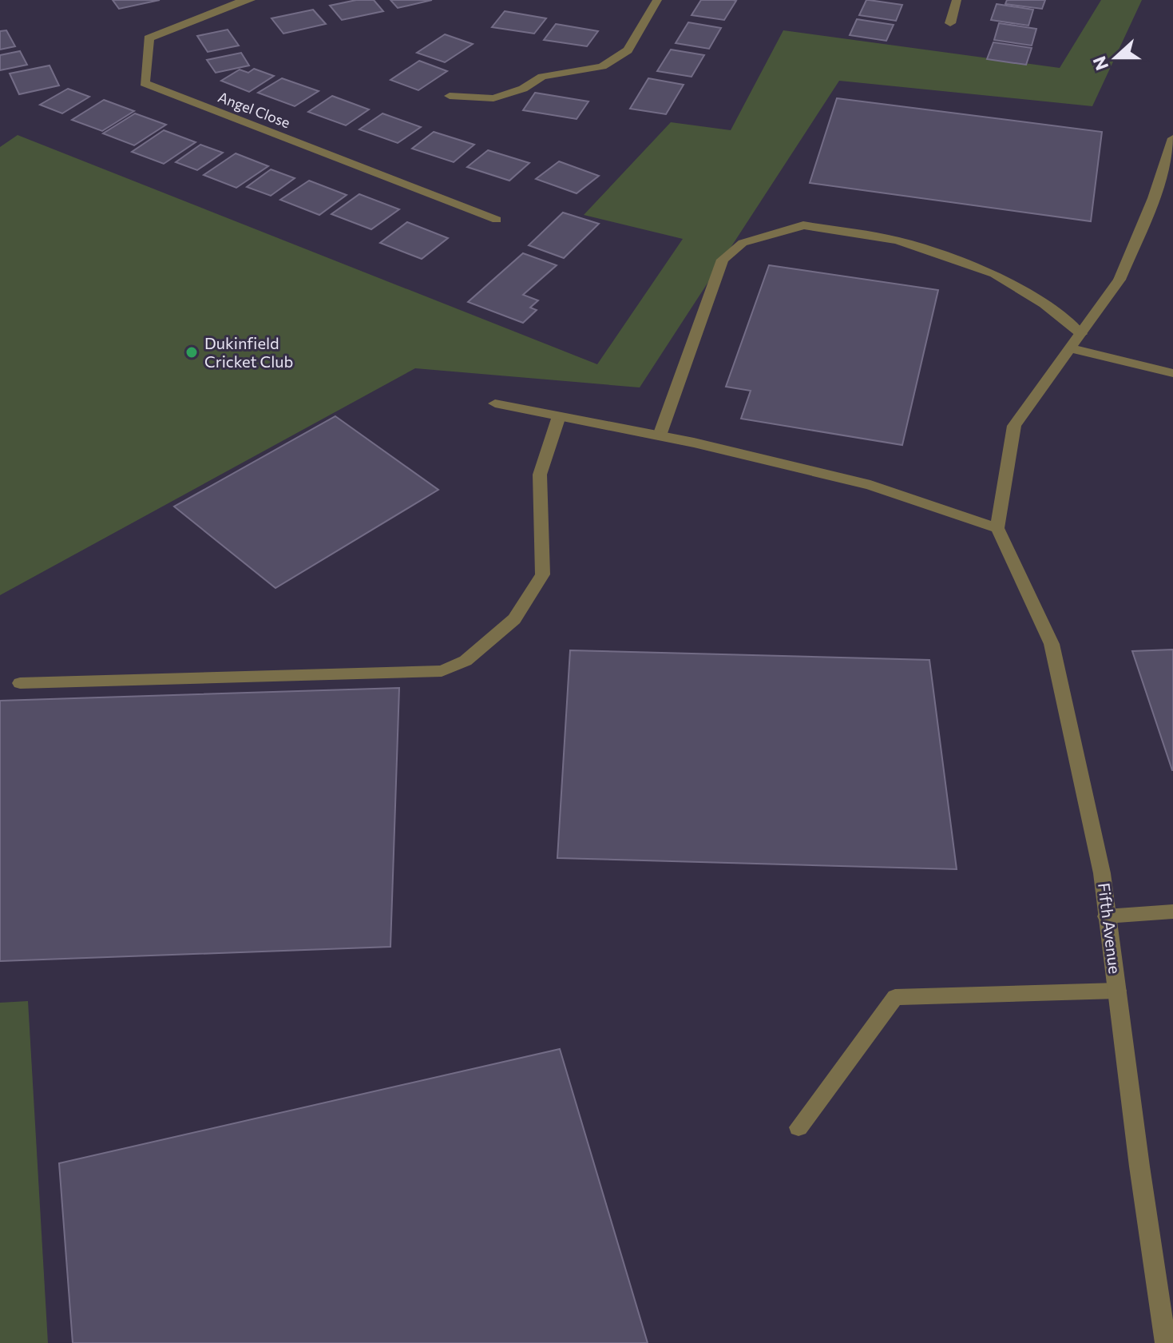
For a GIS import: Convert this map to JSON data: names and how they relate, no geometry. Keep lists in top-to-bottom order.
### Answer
{
  "streets": {
    "street": ["Angel Close", "Fifth Avenue"]
  },
  "places": ["Dukinfield Cricket Club"],
  "north": "left"
}
